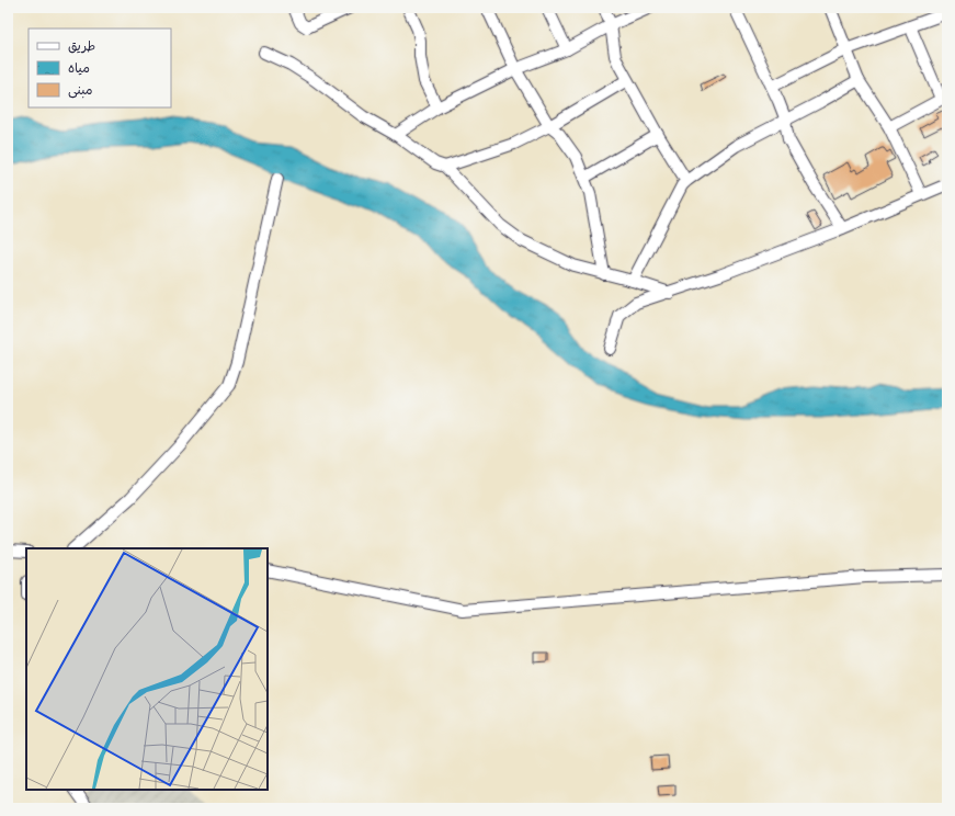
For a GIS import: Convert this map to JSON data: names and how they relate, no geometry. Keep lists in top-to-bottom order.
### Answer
{
  "legend": ["طريق", "مياه", "مبنى"]
}
